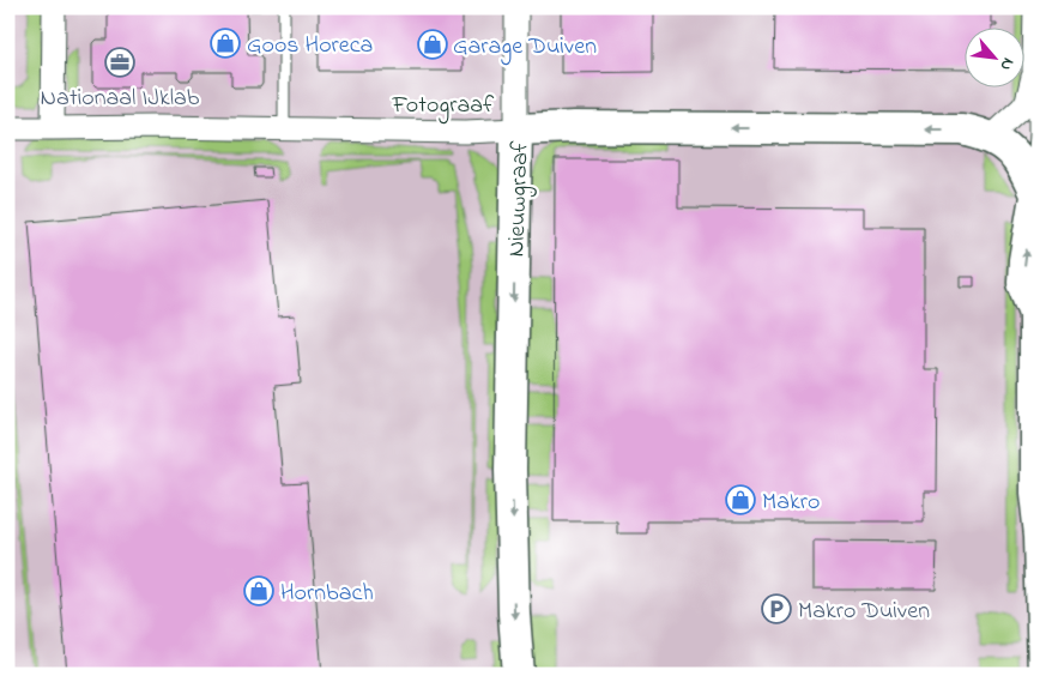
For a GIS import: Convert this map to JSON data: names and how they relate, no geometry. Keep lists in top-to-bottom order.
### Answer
{
  "streets": {
    "street": ["Fotograaf", "Nieuwgraaf"]
  },
  "crossings": [
    ["Fotograaf", "Nieuwgraaf"]
  ],
  "places": {
    "shop": [
      "Goos Horeca",
      "Garage Duiven",
      "Makro",
      "Hornbach"
    ],
    "office": ["Nationaal IJklab"],
    "parking": ["Makro Duiven"]
  },
  "north": "bottom right"
}
